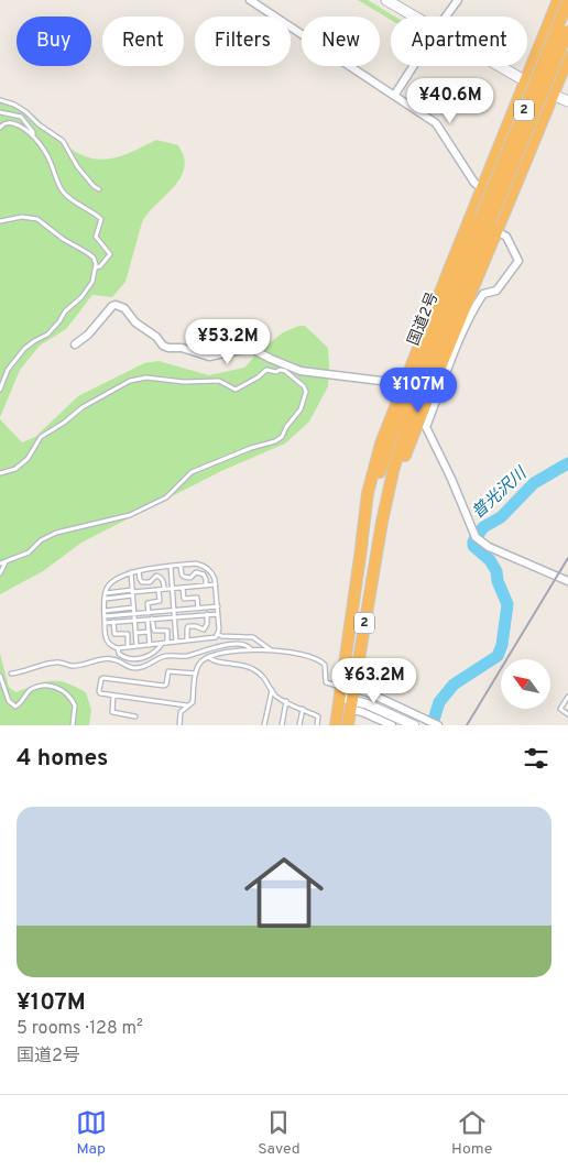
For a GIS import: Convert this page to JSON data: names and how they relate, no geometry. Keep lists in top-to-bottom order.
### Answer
{
  "streets": {
    "highway": ["2", "国道2号"]
  },
  "water": ["普光沢川"],
  "north": "top left",
  "page": {
    "chip": [
      "Buy",
      "Rent",
      "Filters",
      "New",
      "Apartment"
    ],
    "price": [
      "¥40.6M",
      "¥53.2M",
      "¥107M",
      "¥63.2M"
    ],
    "heading": "4 homes",
    "list": [
      {
        "name": "¥107M",
        "note": "5 rooms · 128 m² · 国道2号"
      }
    ],
    "tabs": ["Map", "Saved", "Home"]
  }
}
